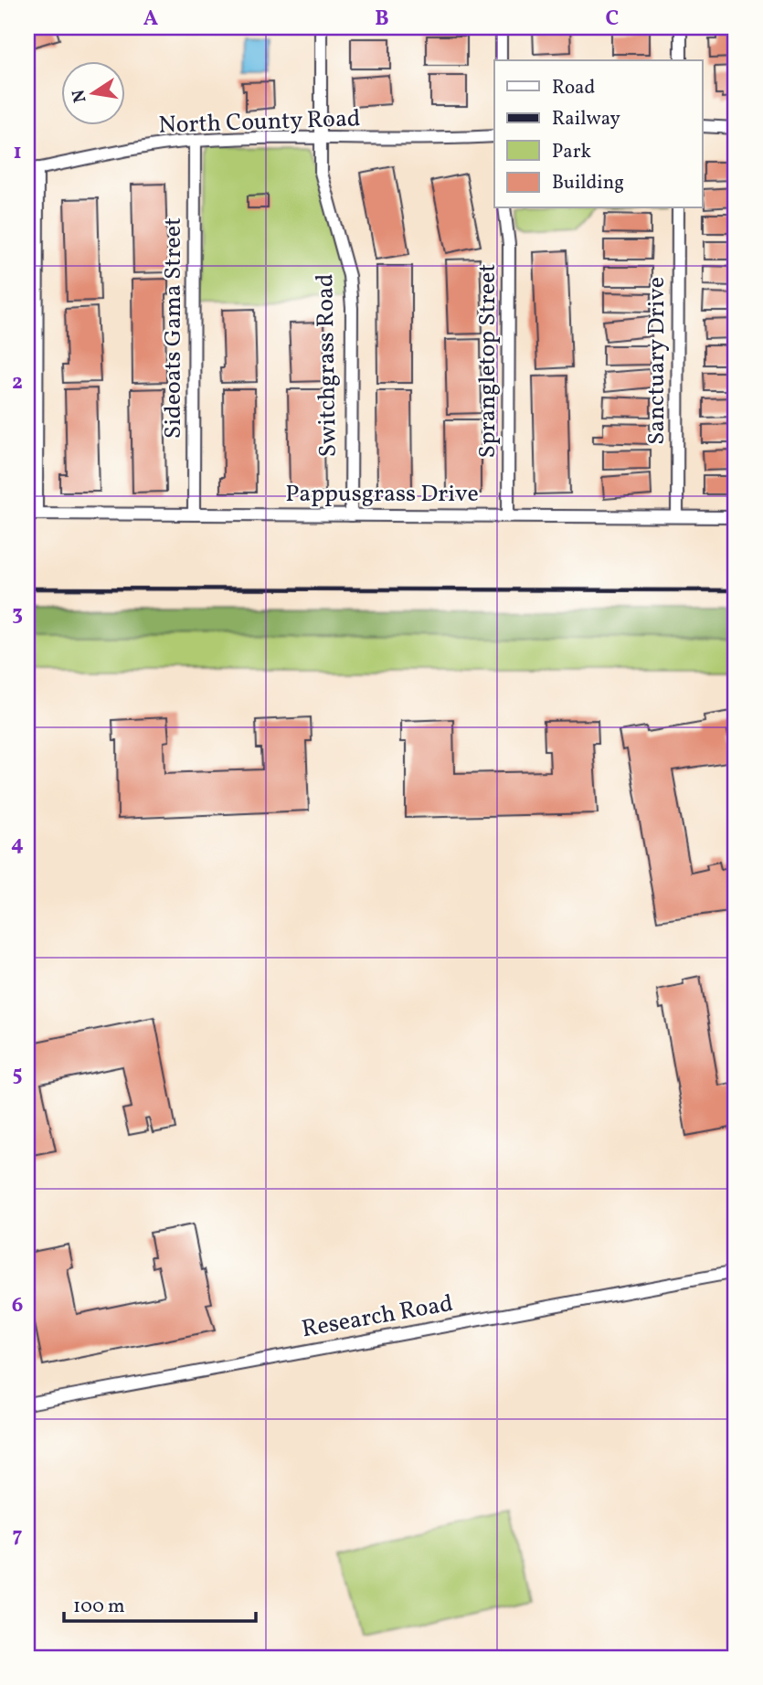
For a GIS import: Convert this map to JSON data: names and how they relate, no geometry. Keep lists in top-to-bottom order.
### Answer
{
  "streets": {
    "street": [
      "North County Road",
      "Sideoats Gama Street",
      "Sprangletop Street",
      "Sanctuary Drive",
      "Switchgrass Road",
      "Pappusgrass Drive",
      "Research Road"
    ]
  },
  "crossings": [
    ["North County Road", "Sideoats Gama Street"],
    ["North County Road", "Switchgrass Road"],
    ["Sideoats Gama Street", "Pappusgrass Drive"],
    ["Sprangletop Street", "Pappusgrass Drive"],
    ["Sanctuary Drive", "Pappusgrass Drive"],
    ["Switchgrass Road", "Pappusgrass Drive"]
  ],
  "legend": [
    "Road",
    "Railway",
    "Park",
    "Building"
  ],
  "scale_bar": "100 m",
  "north": "left",
  "grid": {
    "columns": ["A", "B", "C"],
    "rows": [
      "1",
      "2",
      "3",
      "4",
      "5",
      "6",
      "7"
    ]
  }
}
